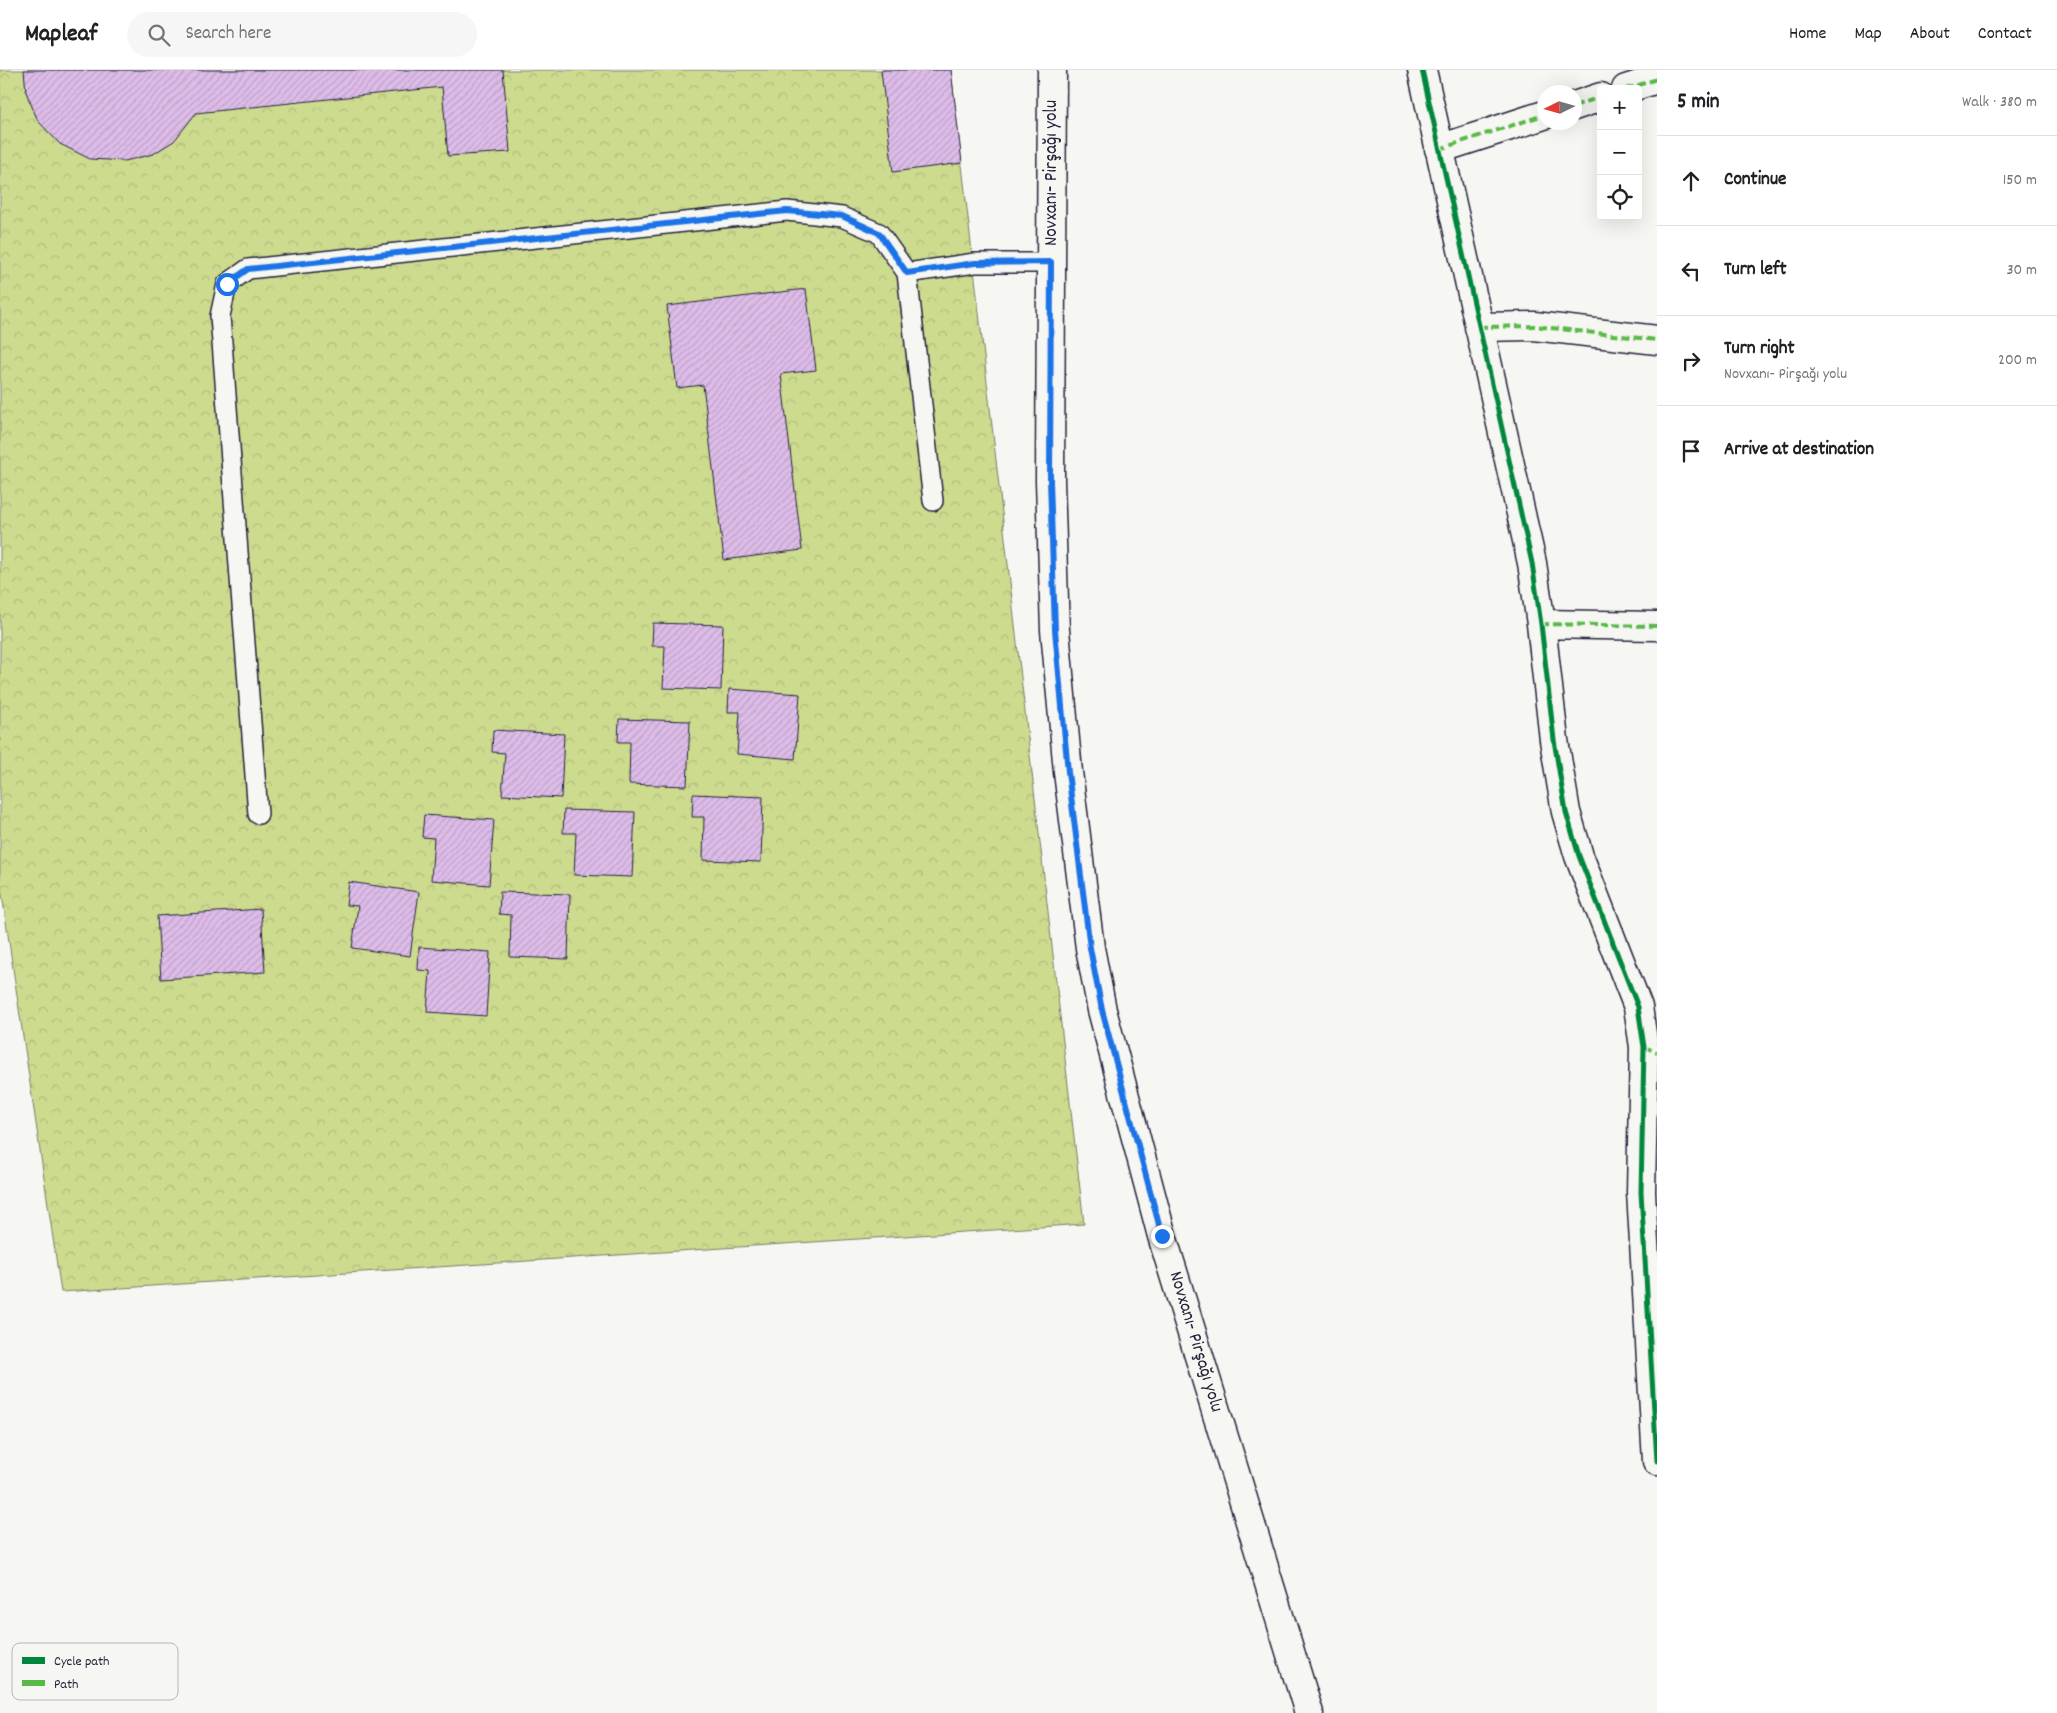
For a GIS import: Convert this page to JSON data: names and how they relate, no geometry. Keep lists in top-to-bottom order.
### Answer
{
  "streets": {
    "street": ["Novxanı- Pirşağı yolu"]
  },
  "legend": ["Cycle path", "Path"],
  "north": "left",
  "page": {
    "header": "Mapleaf",
    "search": "Search here",
    "nav": [
      "Home",
      "Map",
      "About",
      "Contact"
    ],
    "heading": ["5 min", "Walk · 380 m"],
    "map_buttons": ["+", "−"],
    "list": [
      ["Continue", "150 m"],
      ["Turn left", "30 m"],
      ["Turn right", "Novxanı- Pirşağı yolu", "200 m"],
      "Arrive at destination"
    ]
  }
}
